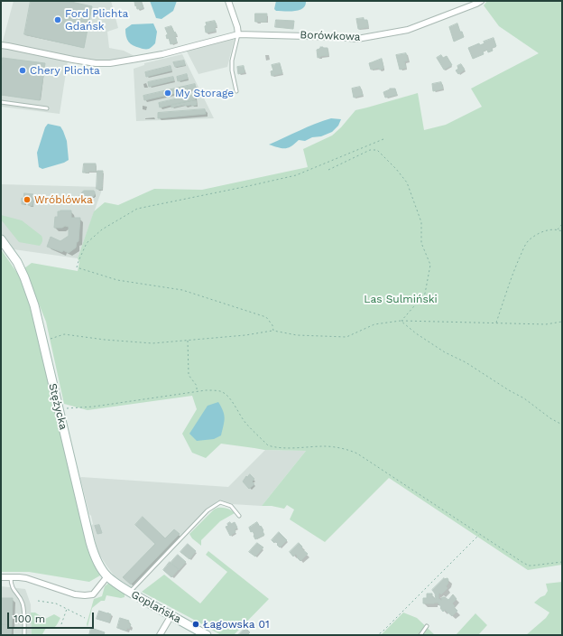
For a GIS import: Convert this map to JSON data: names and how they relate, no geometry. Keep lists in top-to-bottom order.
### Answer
{
  "streets": {
    "street": ["Borówkowa", "Stężycka", "Goplańska"]
  },
  "crossings": [
    ["Stężycka", "Goplańska"]
  ],
  "parks": ["Las Sulmiński"],
  "places": [
    "Ford Plichta Gdańsk",
    "Chery Plichta",
    "My Storage",
    "Wróblówka",
    "Łagowska 01"
  ],
  "scale_bar": "100 m"
}
